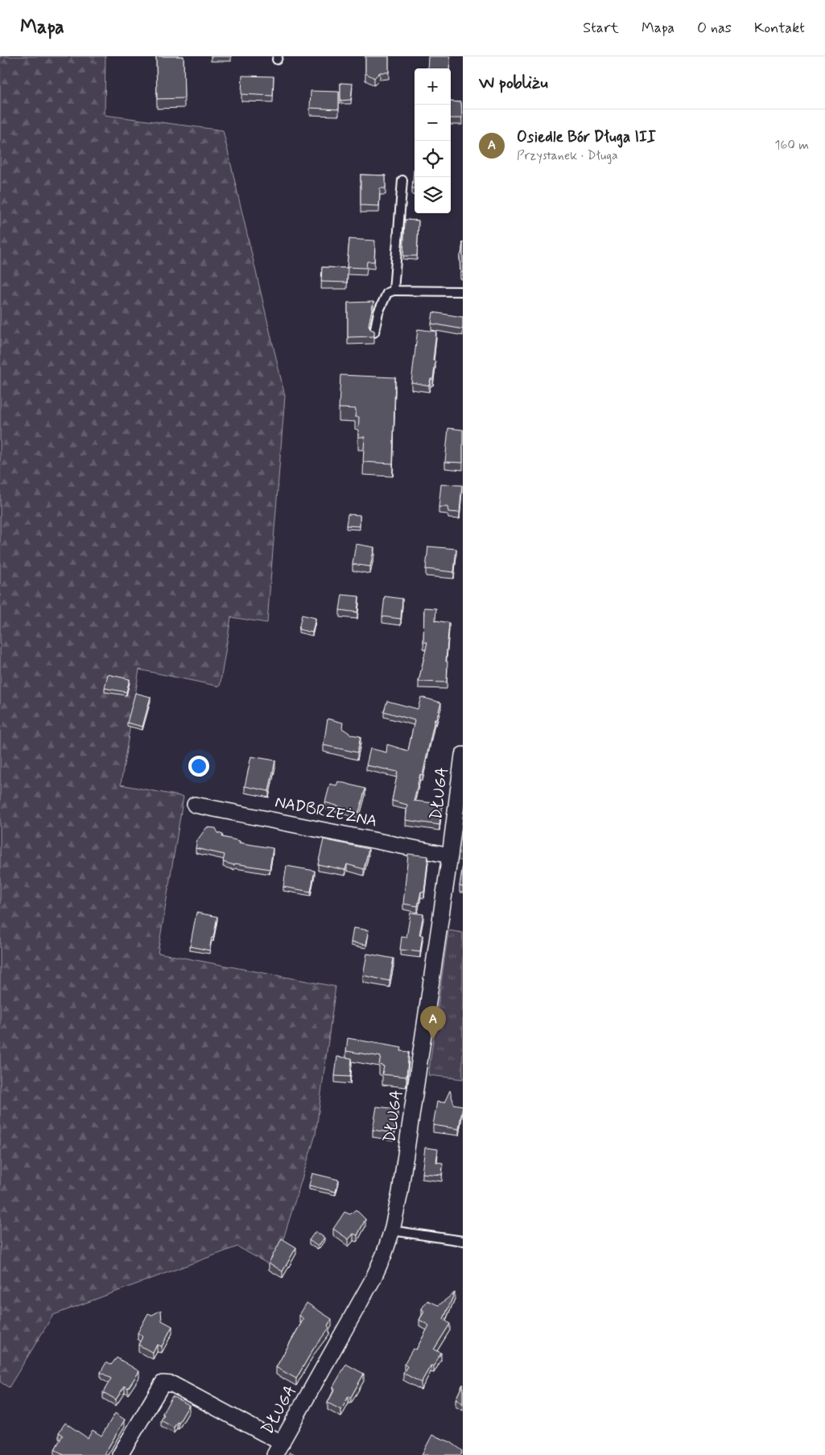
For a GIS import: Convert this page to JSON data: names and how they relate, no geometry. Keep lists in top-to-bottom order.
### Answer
{
  "streets": {
    "street": ["DŁUGA", "NADBRZEŻNA"]
  },
  "crossings": [
    ["DŁUGA", "NADBRZEŻNA"]
  ],
  "page": {
    "header": "Mapa",
    "nav": [
      "Start",
      "Mapa",
      "O nas",
      "Kontakt"
    ],
    "heading": "W pobliżu",
    "map_buttons": ["+", "−"],
    "list": [
      {
        "mark": "A",
        "name": "Osiedle Bór Długa III",
        "note": "Przystanek · Długa",
        "value": "160 m"
      }
    ],
    "pins": "A"
  }
}
